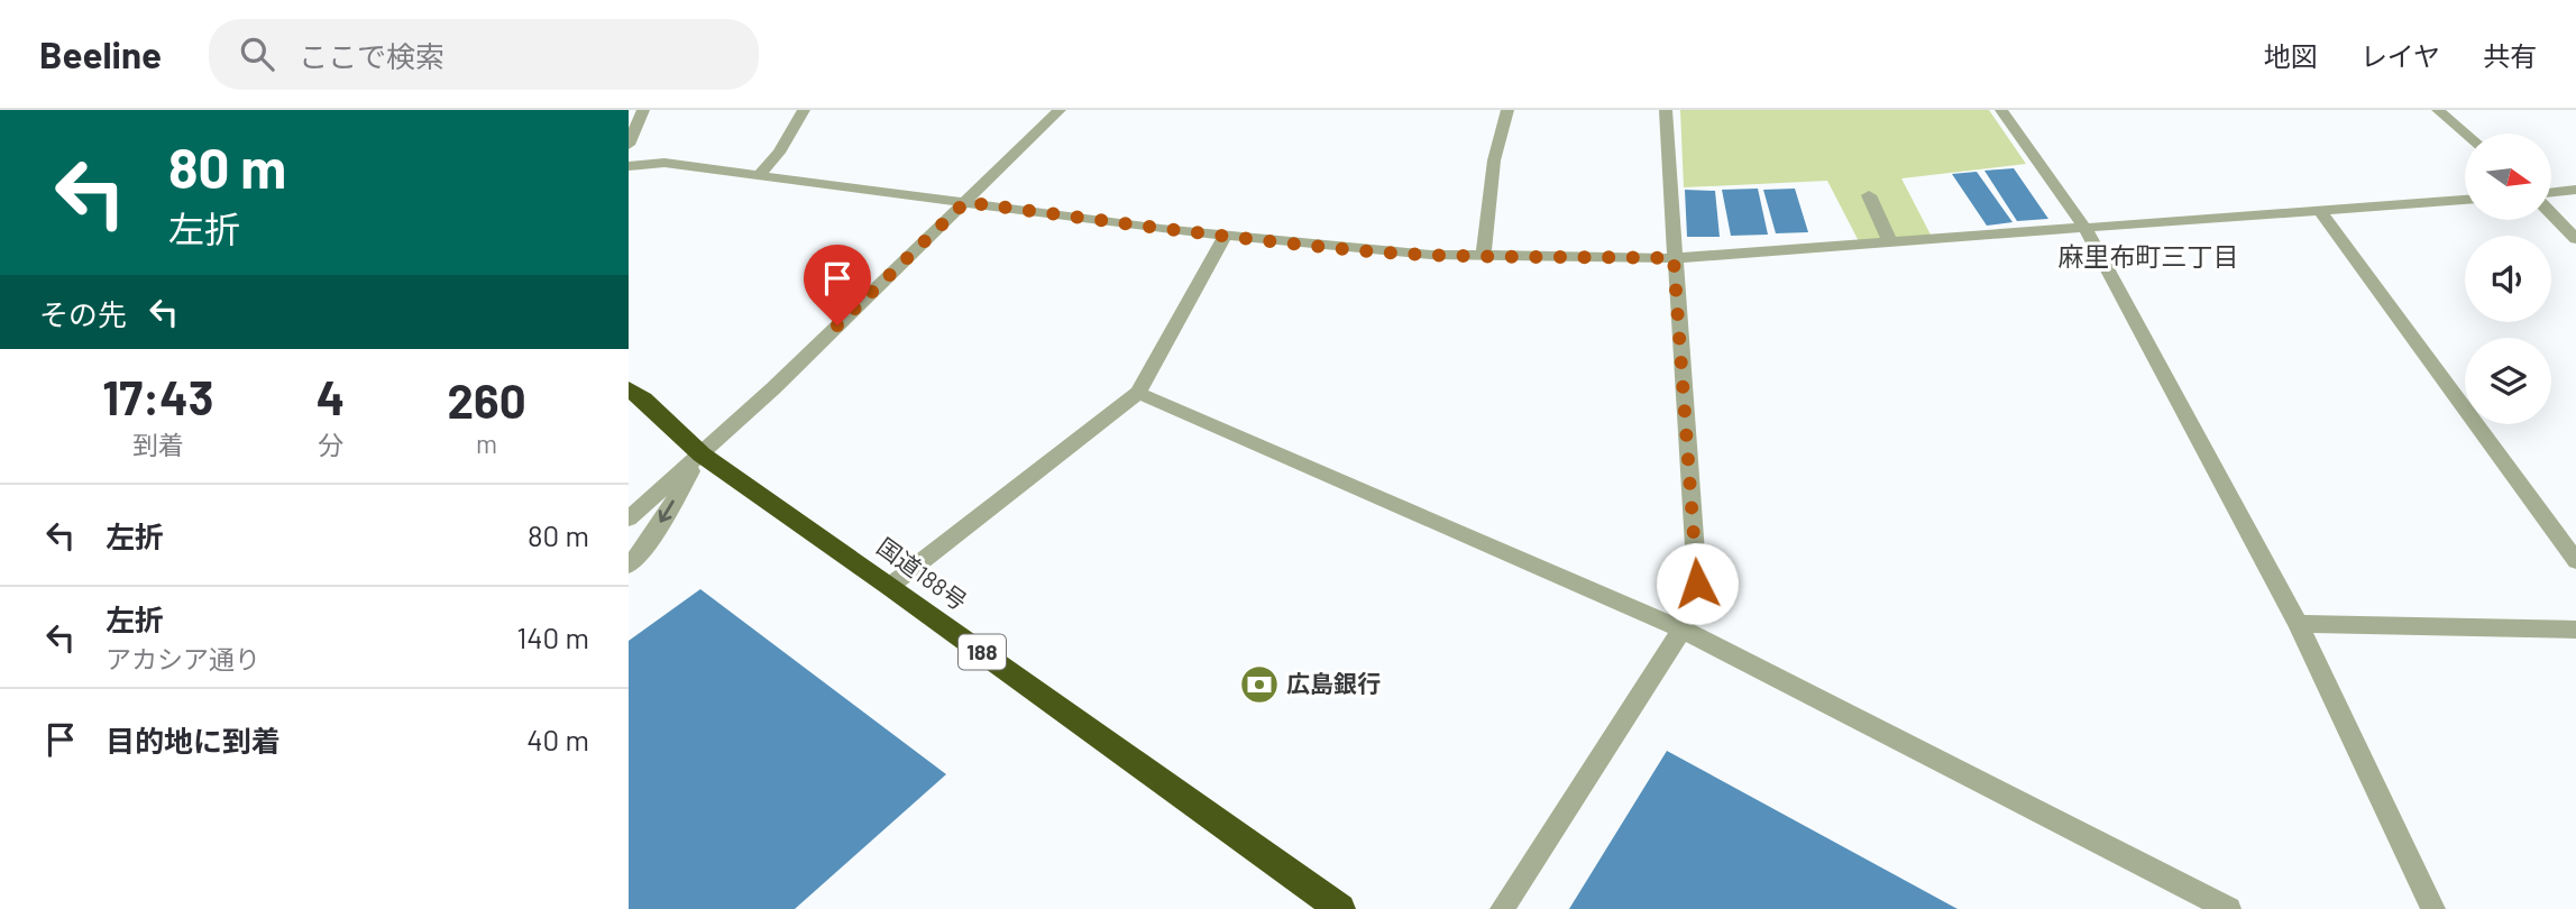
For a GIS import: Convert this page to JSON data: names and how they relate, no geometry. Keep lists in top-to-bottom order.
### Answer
{
  "streets": {
    "highway": ["国道188号", "188"]
  },
  "districts": ["麻里布町三丁目"],
  "places": {
    "bank": ["広島銀行"]
  },
  "north": "right",
  "page": {
    "header": "Beeline",
    "search": "ここで検索",
    "nav": ["地図", "レイヤ", "共有"],
    "turn": ["80 m", "左折"],
    "then": "その先",
    "eta": [
      "17:43",
      "到着",
      "4",
      "分",
      "260",
      "m"
    ],
    "list": [
      {
        "name": "左折",
        "value": "80 m"
      },
      {
        "name": "左折",
        "note": "アカシア通り",
        "value": "140 m"
      },
      {
        "name": "目的地に到着",
        "value": "40 m"
      }
    ]
  }
}
